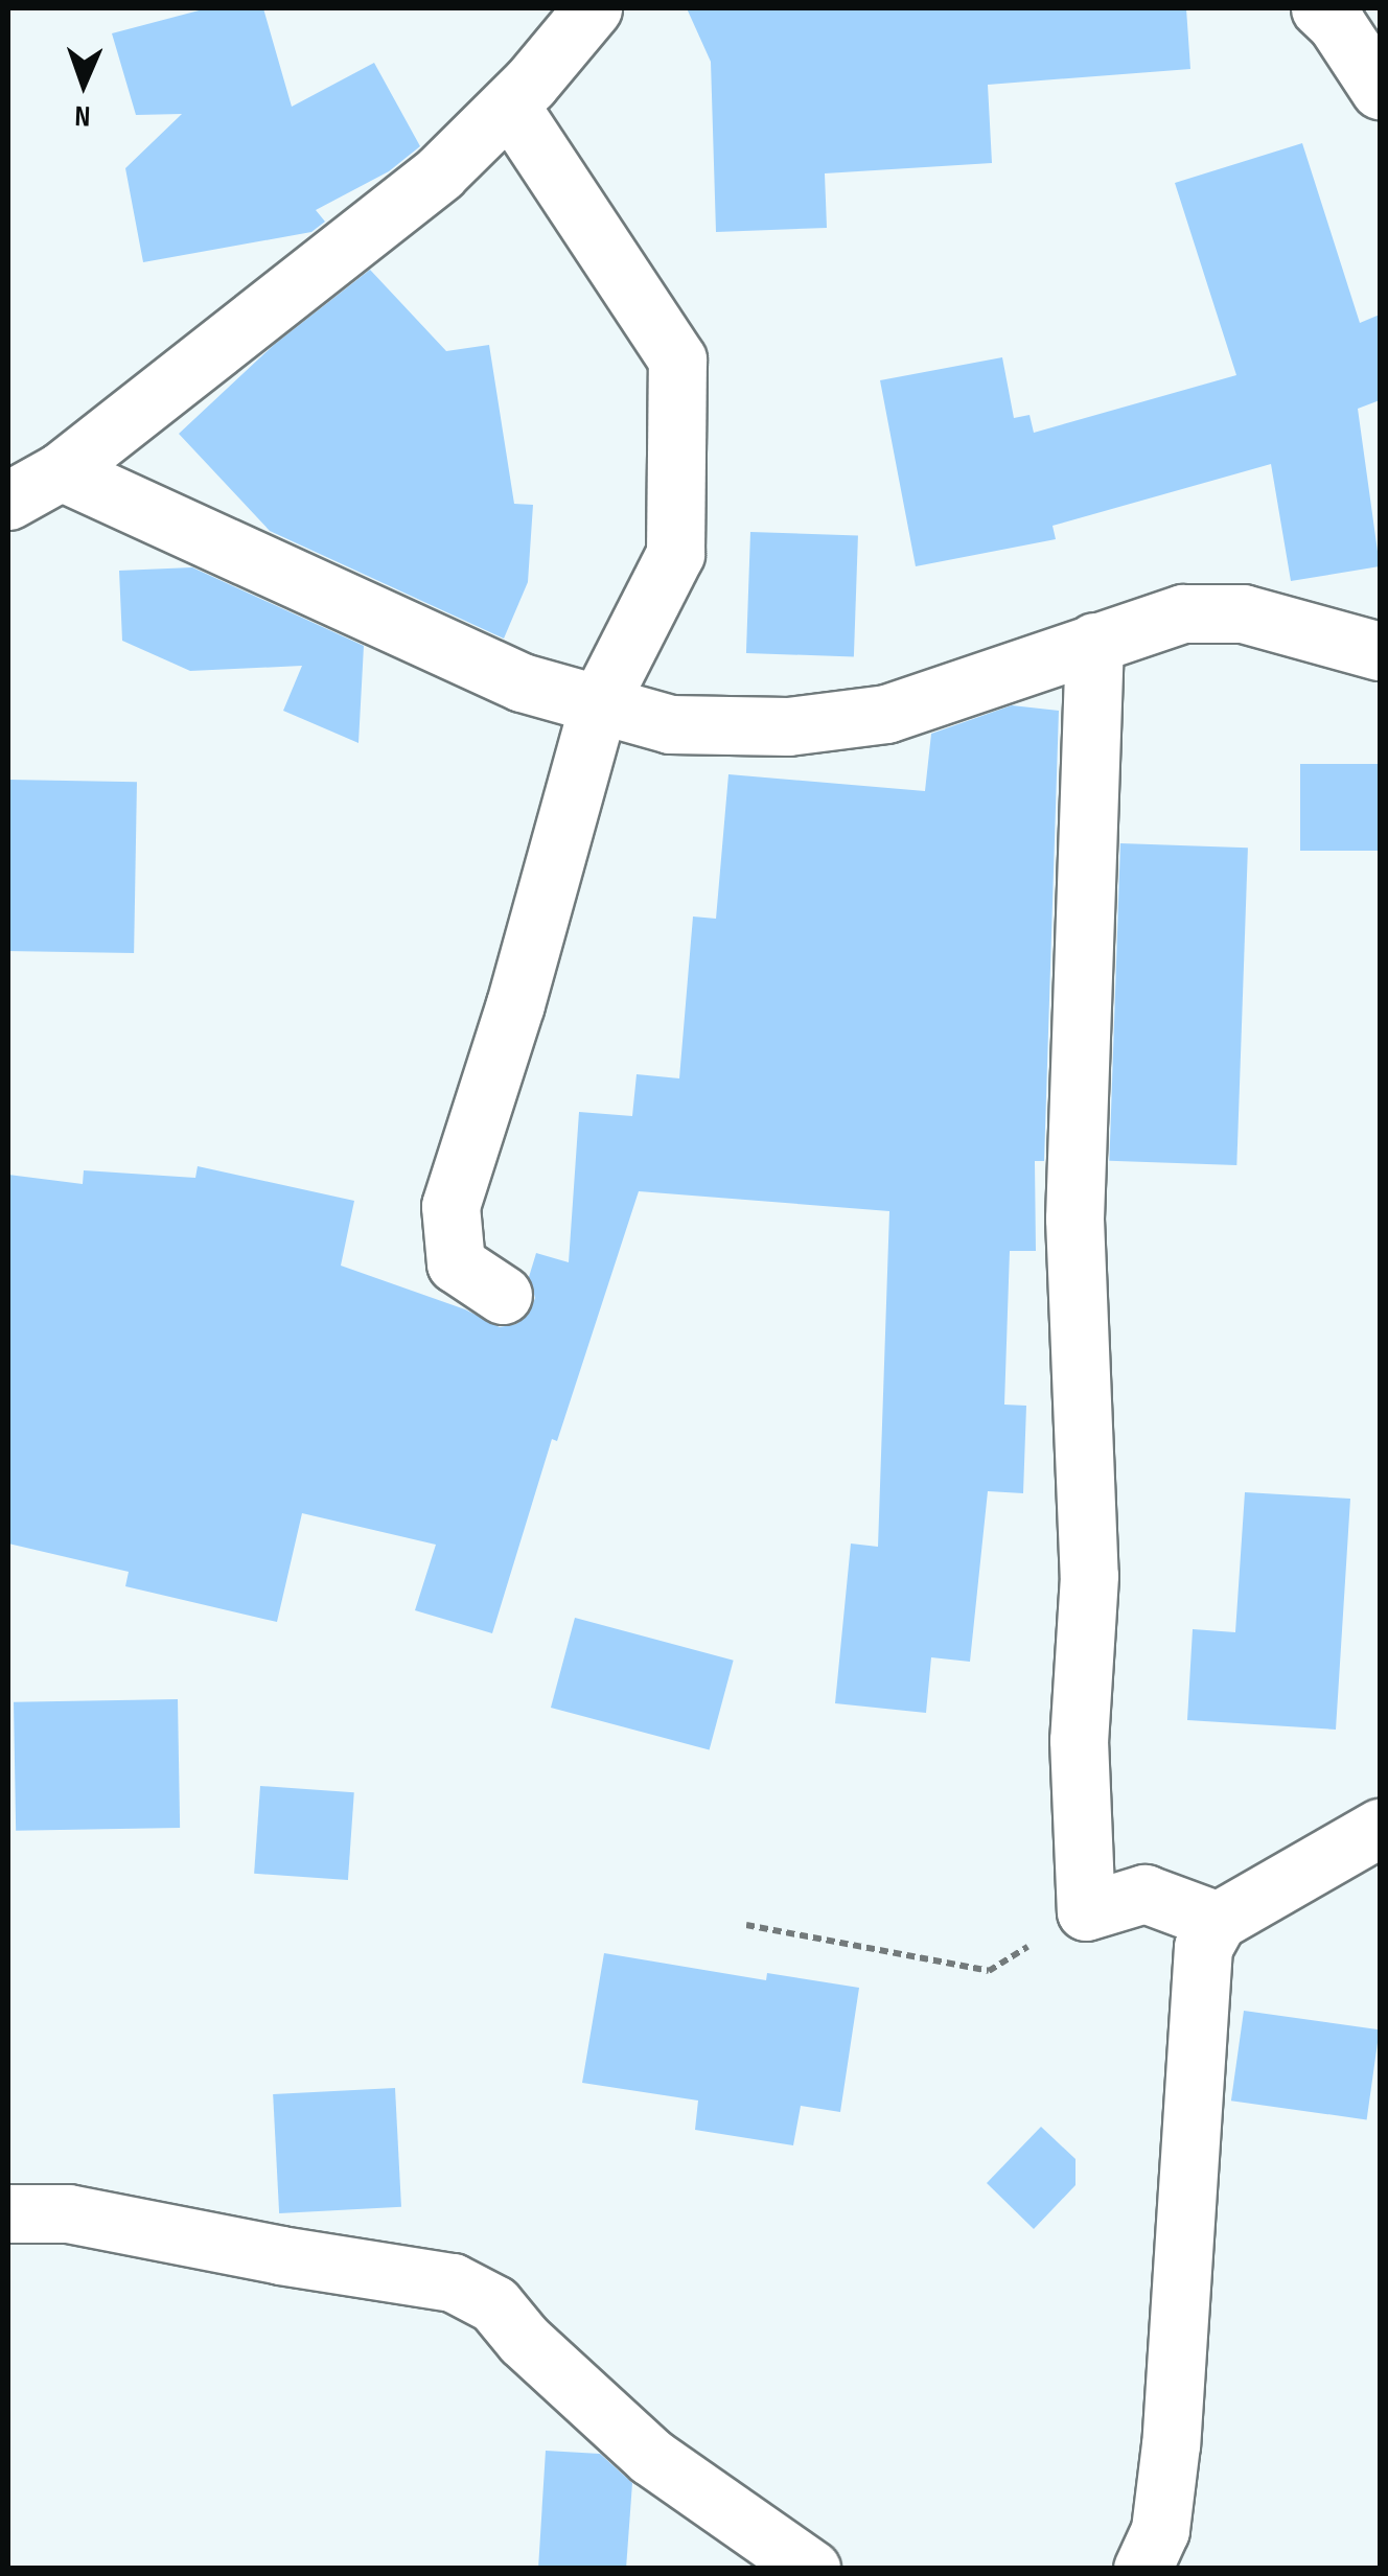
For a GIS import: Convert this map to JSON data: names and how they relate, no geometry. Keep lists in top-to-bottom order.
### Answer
{
  "north": "bottom"
}
